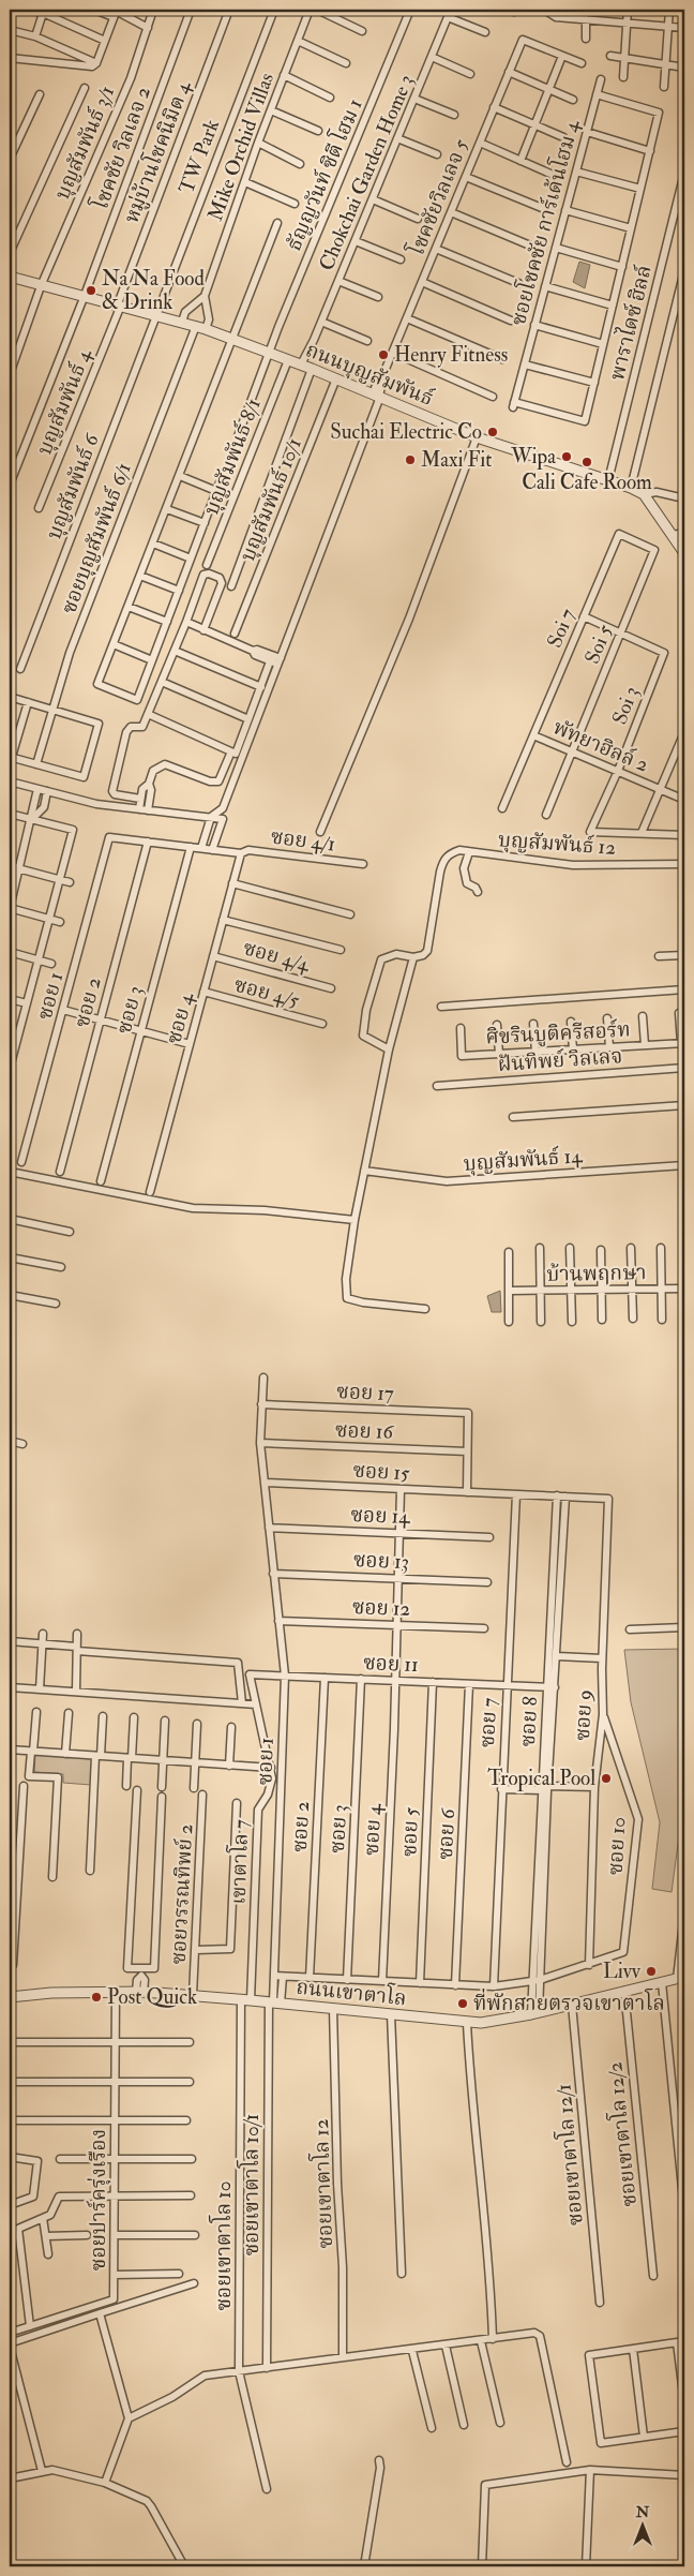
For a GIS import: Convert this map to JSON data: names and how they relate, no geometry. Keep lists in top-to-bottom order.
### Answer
{
  "streets": {
    "street": [
      "บุญสัมพันธ์ 3/1",
      "Mike Orchid Villas",
      "โชคชัย วิลเลจ 2",
      "หมู่บ้านโชคนิมิต 4",
      "TW Park",
      "Chokchai Garden Home 3",
      "ธัญญวันท์ ซิตี โฮม 1",
      "โชคชัยวิลเลจ 5",
      "ซอยโชคชัย การ์เด้นโฮม 4",
      "พาราไดซ์ ฮิลล์",
      "ถนนบุญสัมพันธ์",
      "บุญสัมพันธ์ 4",
      "บุญสัมพันธ์ 8/1",
      "บุญสัมพันธ์ 6",
      "บุญสัมพันธ์ 10/1",
      "ซอยบุญสัมพันธ์ 6/1",
      "Soi 7",
      "Soi 5",
      "Soi 3",
      "พัทยาฮิลล์ 2",
      "ซอย 4/1",
      "บุญสัมพันธ์ 12",
      "ซอย 4/4",
      "ซอย 4/5",
      "ซอย 1",
      "ซอย 2",
      "ซอย 3",
      "ซอย 4",
      "ศิขรินบูติครีสอร์ท",
      "ฝันทิพย์ วิลเลจ",
      "บุญสัมพันธ์ 14",
      "บ้านพฤกษา",
      "ซอย 17",
      "ซอย 16",
      "ซอย 15",
      "ซอย 14",
      "ซอย 13",
      "ซอย 12",
      "ซอย 11",
      "ซอย 9",
      "ซอย 8",
      "ซอย 7",
      "ซอย 5",
      "ซอย 6",
      "ซอย 10",
      "เขาตาโล 7",
      "ซอยวรรณทิพย์ 2",
      "ถนนเขาตาโล",
      "ซอยเขาตาโล 12/2",
      "ซอยเขาตาโล 12/1",
      "ซอยเขาตาโล 12",
      "ซอยเขาตาโล 10/1",
      "ซอยปาร์ครุ่งเรือง",
      "ซอยเขาตาโล 10"
    ]
  },
  "crossings": [
    ["บุญสัมพันธ์ 3/1", "ถนนบุญสัมพันธ์"],
    ["Mike Orchid Villas", "ถนนบุญสัมพันธ์"],
    ["Mike Orchid Villas", "ซอยบุญสัมพันธ์ 6/1"],
    ["โชคชัย วิลเลจ 2", "ถนนบุญสัมพันธ์"],
    ["หมู่บ้านโชคนิมิต 4", "ถนนบุญสัมพันธ์"],
    ["หมู่บ้านโชคนิมิต 4", "บุญสัมพันธ์ 4"],
    ["TW Park", "ถนนบุญสัมพันธ์"],
    ["TW Park", "บุญสัมพันธ์ 6"],
    ["Chokchai Garden Home 3", "ถนนบุญสัมพันธ์"],
    ["ธัญญวันท์ ซิตี โฮม 1", "ถนนบุญสัมพันธ์"],
    ["โชคชัยวิลเลจ 5", "ถนนบุญสัมพันธ์"],
    ["โชคชัยวิลเลจ 5", "ซอย 4/1"],
    ["พาราไดซ์ ฮิลล์", "ถนนบุญสัมพันธ์"],
    ["ถนนบุญสัมพันธ์", "บุญสัมพันธ์ 4"],
    ["ถนนบุญสัมพันธ์", "บุญสัมพันธ์ 8/1"],
    ["ถนนบุญสัมพันธ์", "บุญสัมพันธ์ 6"],
    ["ถนนบุญสัมพันธ์", "บุญสัมพันธ์ 10/1"],
    ["ถนนบุญสัมพันธ์", "ซอยบุญสัมพันธ์ 6/1"],
    ["Soi 7", "Soi 5"],
    ["Soi 7", "พัทยาฮิลล์ 2"],
    ["Soi 5", "Soi 3"],
    ["Soi 5", "พัทยาฮิลล์ 2"],
    ["Soi 3", "พัทยาฮิลล์ 2"],
    ["ซอย 4/1", "ซอย 1"],
    ["ซอย 4/1", "ซอย 2"],
    ["ซอย 4/1", "ซอย 3"],
    ["ซอย 4/1", "ซอย 4"],
    ["ซอย 4/4", "ซอย 4"],
    ["ซอย 4/5", "ซอย 4"],
    ["ซอย 1", "ซอย 17"],
    ["ซอย 1", "ซอย 16"],
    ["ซอย 1", "ซอย 15"],
    ["ซอย 1", "ซอย 14"],
    ["ซอย 1", "ซอย 13"],
    ["ซอย 1", "ซอย 12"],
    ["ซอย 1", "ซอย 11"],
    ["ซอย 1", "ถนนเขาตาโล"],
    ["ซอย 1", "ซอยเขาตาโล 10/1"],
    ["ซอย 2", "ซอย 11"],
    ["ซอย 3", "ซอย 11"],
    ["ซอย 4", "ซอย 15"],
    ["ซอย 4", "ซอย 14"],
    ["ซอย 4", "ซอย 13"],
    ["ซอย 4", "ซอย 12"],
    ["ซอย 4", "ซอย 11"],
    ["ซอย 17", "ซอย 16"],
    ["ซอย 15", "ซอย 9"],
    ["ซอย 15", "ซอย 8"],
    ["ซอย 15", "ซอย 7"],
    ["ซอย 11", "ซอย 8"],
    ["ซอย 11", "ซอย 7"],
    ["ซอย 11", "ซอย 5"],
    ["ซอย 11", "ซอย 6"],
    ["ซอย 11", "เขาตาโล 7"],
    ["ซอย 9", "ซอย 10"],
    ["ซอย 8", "ถนนเขาตาโล"],
    ["เขาตาโล 7", "ถนนเขาตาโล"],
    ["เขาตาโล 7", "ซอยเขาตาโล 10"],
    ["ซอยวรรณทิพย์ 2", "ถนนเขาตาโล"],
    ["ถนนเขาตาโล", "ซอยเขาตาโล 12/2"],
    ["ถนนเขาตาโล", "ซอยเขาตาโล 12/1"],
    ["ถนนเขาตาโล", "ซอยเขาตาโล 12"],
    ["ถนนเขาตาโล", "ซอยเขาตาโล 10/1"],
    ["ถนนเขาตาโล", "ซอยปาร์ครุ่งเรือง"],
    ["ถนนเขาตาโล", "ซอยเขาตาโล 10"]
  ],
  "places": [
    "Na Na Food & Drink",
    "Henry Fitness",
    "Suchai Electric Co",
    "Wipa",
    "Maxi Fit",
    "Cali Cafe Room",
    "Tropical Pool",
    "Livv",
    "Post Quick",
    "ที่พักสายตรวจเขาตาโล"
  ],
  "north": "top"
}
